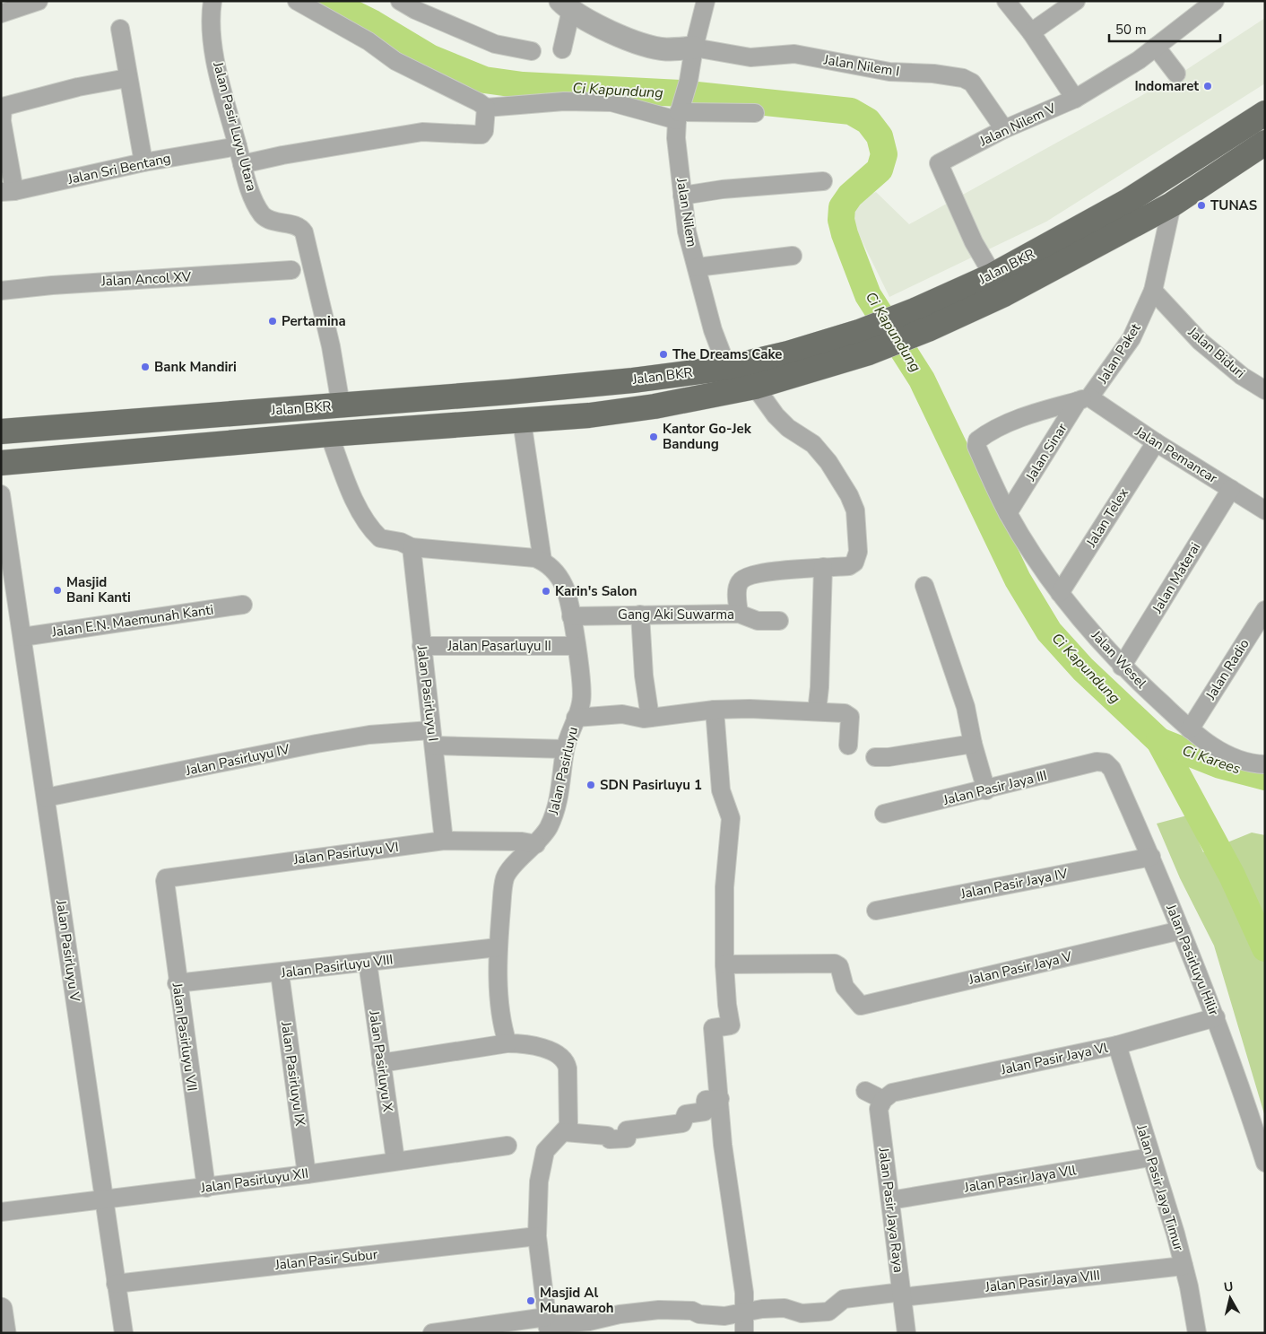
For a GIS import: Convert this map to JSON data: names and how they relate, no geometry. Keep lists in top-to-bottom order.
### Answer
{
  "streets": {
    "main road": ["Jalan BKR"],
    "street": [
      "Jalan Nilem I",
      "Jalan Nilem V",
      "Jalan Pasir Luyu Utara",
      "Jalan Sri Bentang",
      "Jalan Nilem",
      "Jalan Ancol XV",
      "Jalan Biduri",
      "Jalan Paket",
      "Jalan Sinar",
      "Jalan Pemancar",
      "Jalan Telex",
      "Jalan Materai",
      "Gang Aki Suwarma",
      "Jalan E.N. Maemunah Kanti",
      "Jalan Pasarluyu II",
      "Jalan Wesel",
      "Jalan Radio",
      "Jalan Pasirluyu I",
      "Jalan Pasirluyu IV",
      "Jalan Pasirluyu",
      "Jalan Pasir Jaya III",
      "Jalan Pasirluyu VI",
      "Jalan Pasir Jaya IV",
      "Jalan Pasirluyu V",
      "Jalan Pasirluyu Hilir",
      "Jalan Pasirluyu VIII",
      "Jalan Pasir Jaya V",
      "Jalan Pasirluyu VII",
      "Jalan Pasir Jaya Vl",
      "Jalan Pasirluyu X",
      "Jalan Pasirluyu IX",
      "Jalan Pasir Jaya Vll",
      "Jalan Pasirluyu XII",
      "Jalan Pasir Jaya Timur",
      "Jalan Pasir Jaya Raya",
      "Jalan Pasir Subur",
      "Jalan Pasir Jaya VIII"
    ]
  },
  "crossings": [
    ["Jalan Nilem I", "Jalan Nilem V"],
    ["Jalan Nilem I", "Jalan Nilem"],
    ["Jalan Nilem V", "Jalan BKR"],
    ["Jalan Pasir Luyu Utara", "Jalan Sri Bentang"],
    ["Jalan Pasir Luyu Utara", "Jalan BKR"],
    ["Jalan Nilem", "Jalan BKR"],
    ["Jalan BKR", "Jalan Paket"],
    ["Jalan Biduri", "Jalan Paket"],
    ["Jalan Paket", "Jalan Sinar"],
    ["Jalan Paket", "Jalan Pemancar"],
    ["Jalan Sinar", "Jalan Pemancar"],
    ["Jalan Sinar", "Jalan Wesel"],
    ["Jalan Pemancar", "Jalan Telex"],
    ["Jalan Pemancar", "Jalan Materai"],
    ["Jalan Telex", "Jalan Wesel"],
    ["Jalan Materai", "Jalan Wesel"],
    ["Gang Aki Suwarma", "Jalan Pasirluyu"],
    ["Jalan E.N. Maemunah Kanti", "Jalan Pasirluyu V"],
    ["Jalan Pasarluyu II", "Jalan Pasirluyu I"],
    ["Jalan Pasarluyu II", "Jalan Pasirluyu"],
    ["Jalan Wesel", "Jalan Radio"],
    ["Jalan Pasirluyu I", "Jalan Pasirluyu IV"],
    ["Jalan Pasirluyu I", "Jalan Pasirluyu VI"],
    ["Jalan Pasirluyu IV", "Jalan Pasirluyu"],
    ["Jalan Pasirluyu IV", "Jalan Pasirluyu V"],
    ["Jalan Pasirluyu", "Jalan Pasirluyu VI"],
    ["Jalan Pasirluyu", "Jalan Pasirluyu VIII"],
    ["Jalan Pasir Jaya III", "Jalan Pasirluyu Hilir"],
    ["Jalan Pasirluyu VI", "Jalan Pasirluyu VII"],
    ["Jalan Pasir Jaya IV", "Jalan Pasirluyu Hilir"],
    ["Jalan Pasirluyu V", "Jalan Pasirluyu XII"],
    ["Jalan Pasirluyu V", "Jalan Pasir Subur"],
    ["Jalan Pasirluyu Hilir", "Jalan Pasir Jaya V"],
    ["Jalan Pasirluyu Hilir", "Jalan Pasir Jaya Vl"],
    ["Jalan Pasirluyu VIII", "Jalan Pasirluyu VII"],
    ["Jalan Pasirluyu VIII", "Jalan Pasirluyu X"],
    ["Jalan Pasirluyu VIII", "Jalan Pasirluyu IX"],
    ["Jalan Pasirluyu VII", "Jalan Pasirluyu XII"],
    ["Jalan Pasir Jaya Vl", "Jalan Pasir Jaya Timur"],
    ["Jalan Pasir Jaya Vl", "Jalan Pasir Jaya Raya"],
    ["Jalan Pasirluyu X", "Jalan Pasirluyu XII"],
    ["Jalan Pasirluyu IX", "Jalan Pasirluyu XII"],
    ["Jalan Pasir Jaya Vll", "Jalan Pasir Jaya Timur"],
    ["Jalan Pasir Jaya Vll", "Jalan Pasir Jaya Raya"],
    ["Jalan Pasir Jaya Timur", "Jalan Pasir Jaya VIII"],
    ["Jalan Pasir Jaya Raya", "Jalan Pasir Jaya VIII"]
  ],
  "water": ["Ci Kapundung", "Ci Karees"],
  "places": [
    "Indomaret",
    "TUNAS",
    "Pertamina",
    "The Dreams Cake",
    "Bank Mandiri",
    "Kantor Go-Jek Bandung",
    "Masjid Bani Kanti",
    "Karin's Salon",
    "SDN Pasirluyu 1",
    "Masjid Al Munawaroh"
  ],
  "scale_bar": "50 m",
  "north": "top"
}
